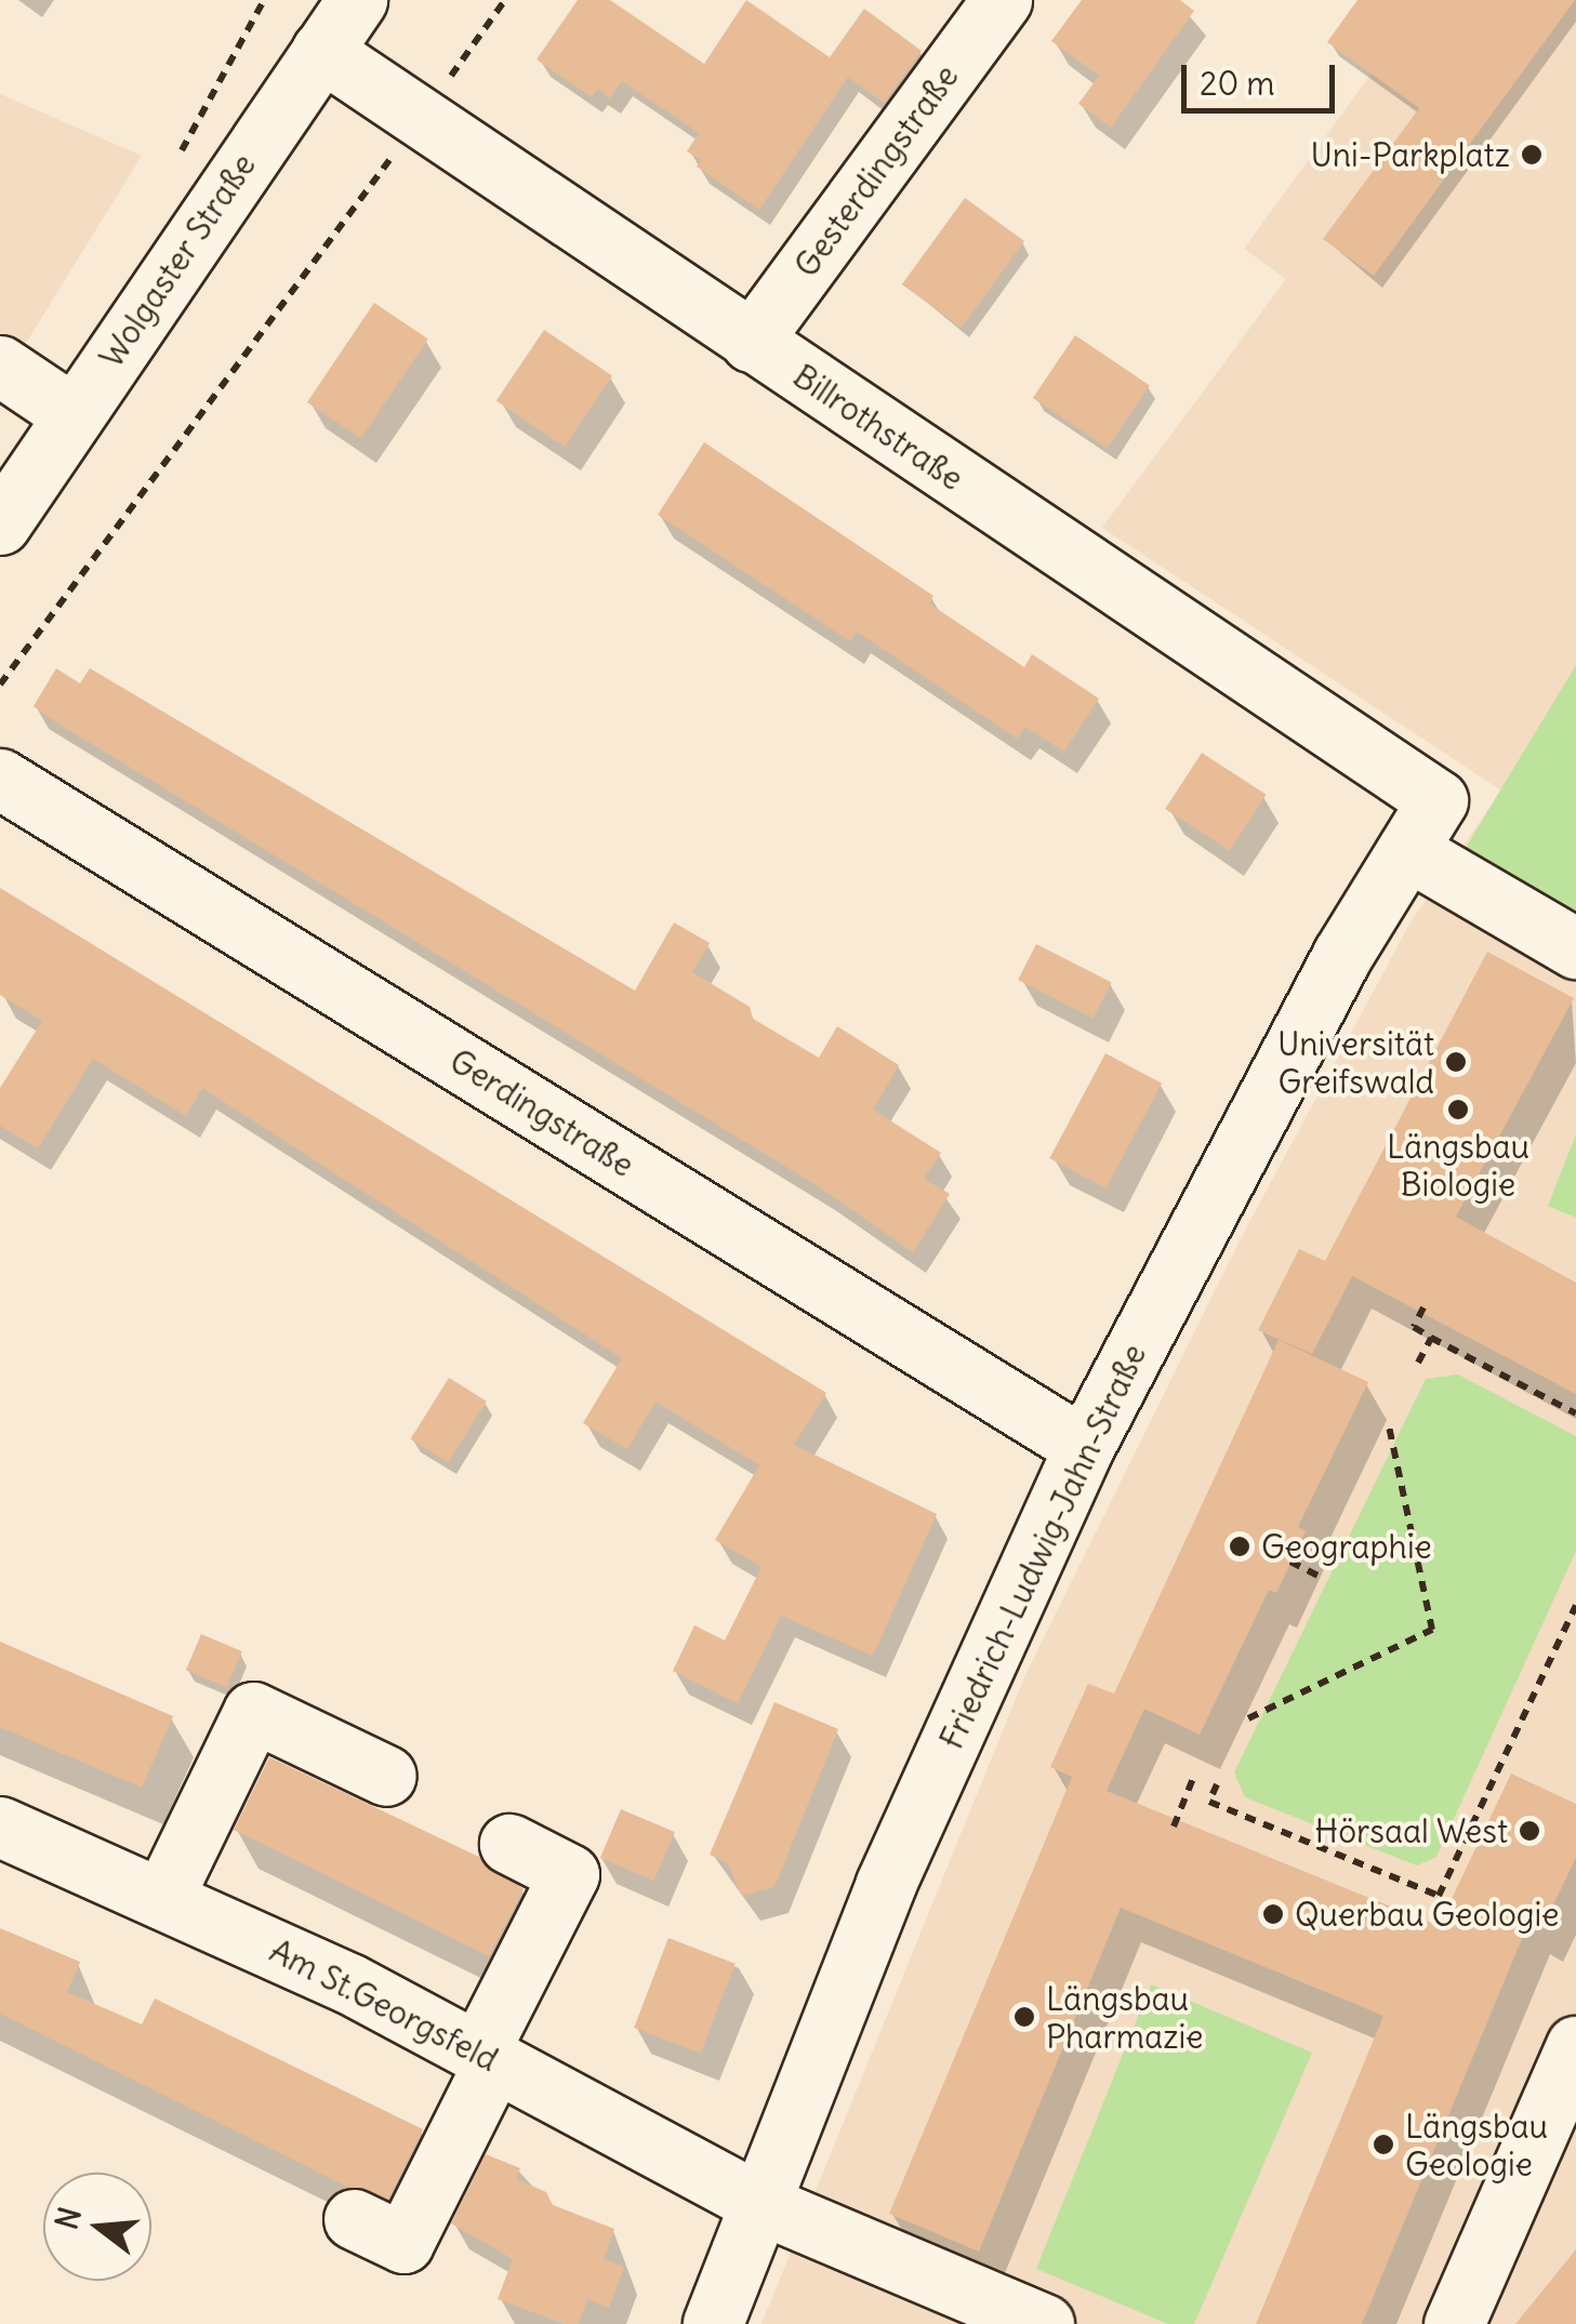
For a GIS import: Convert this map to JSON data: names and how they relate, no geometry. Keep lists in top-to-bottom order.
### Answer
{
  "streets": {
    "street": [
      "Gesterdingstraße",
      "Wolgaster Straße",
      "Billrothstraße",
      "Gerdingstraße",
      "Friedrich-Ludwig-Jahn-Straße",
      "Am St.Georgsfeld"
    ]
  },
  "crossings": [
    ["Gesterdingstraße", "Billrothstraße"],
    ["Wolgaster Straße", "Billrothstraße"],
    ["Billrothstraße", "Friedrich-Ludwig-Jahn-Straße"],
    ["Gerdingstraße", "Friedrich-Ludwig-Jahn-Straße"],
    ["Friedrich-Ludwig-Jahn-Straße", "Am St.Georgsfeld"]
  ],
  "places": [
    "Uni-Parkplatz",
    "Universität Greifswald",
    "Längsbau Biologie",
    "Geographie",
    "Hörsaal West",
    "Querbau Geologie",
    "Längsbau Pharmazie",
    "Längsbau Geologie"
  ],
  "scale_bar": "20 m",
  "north": "left"
}
